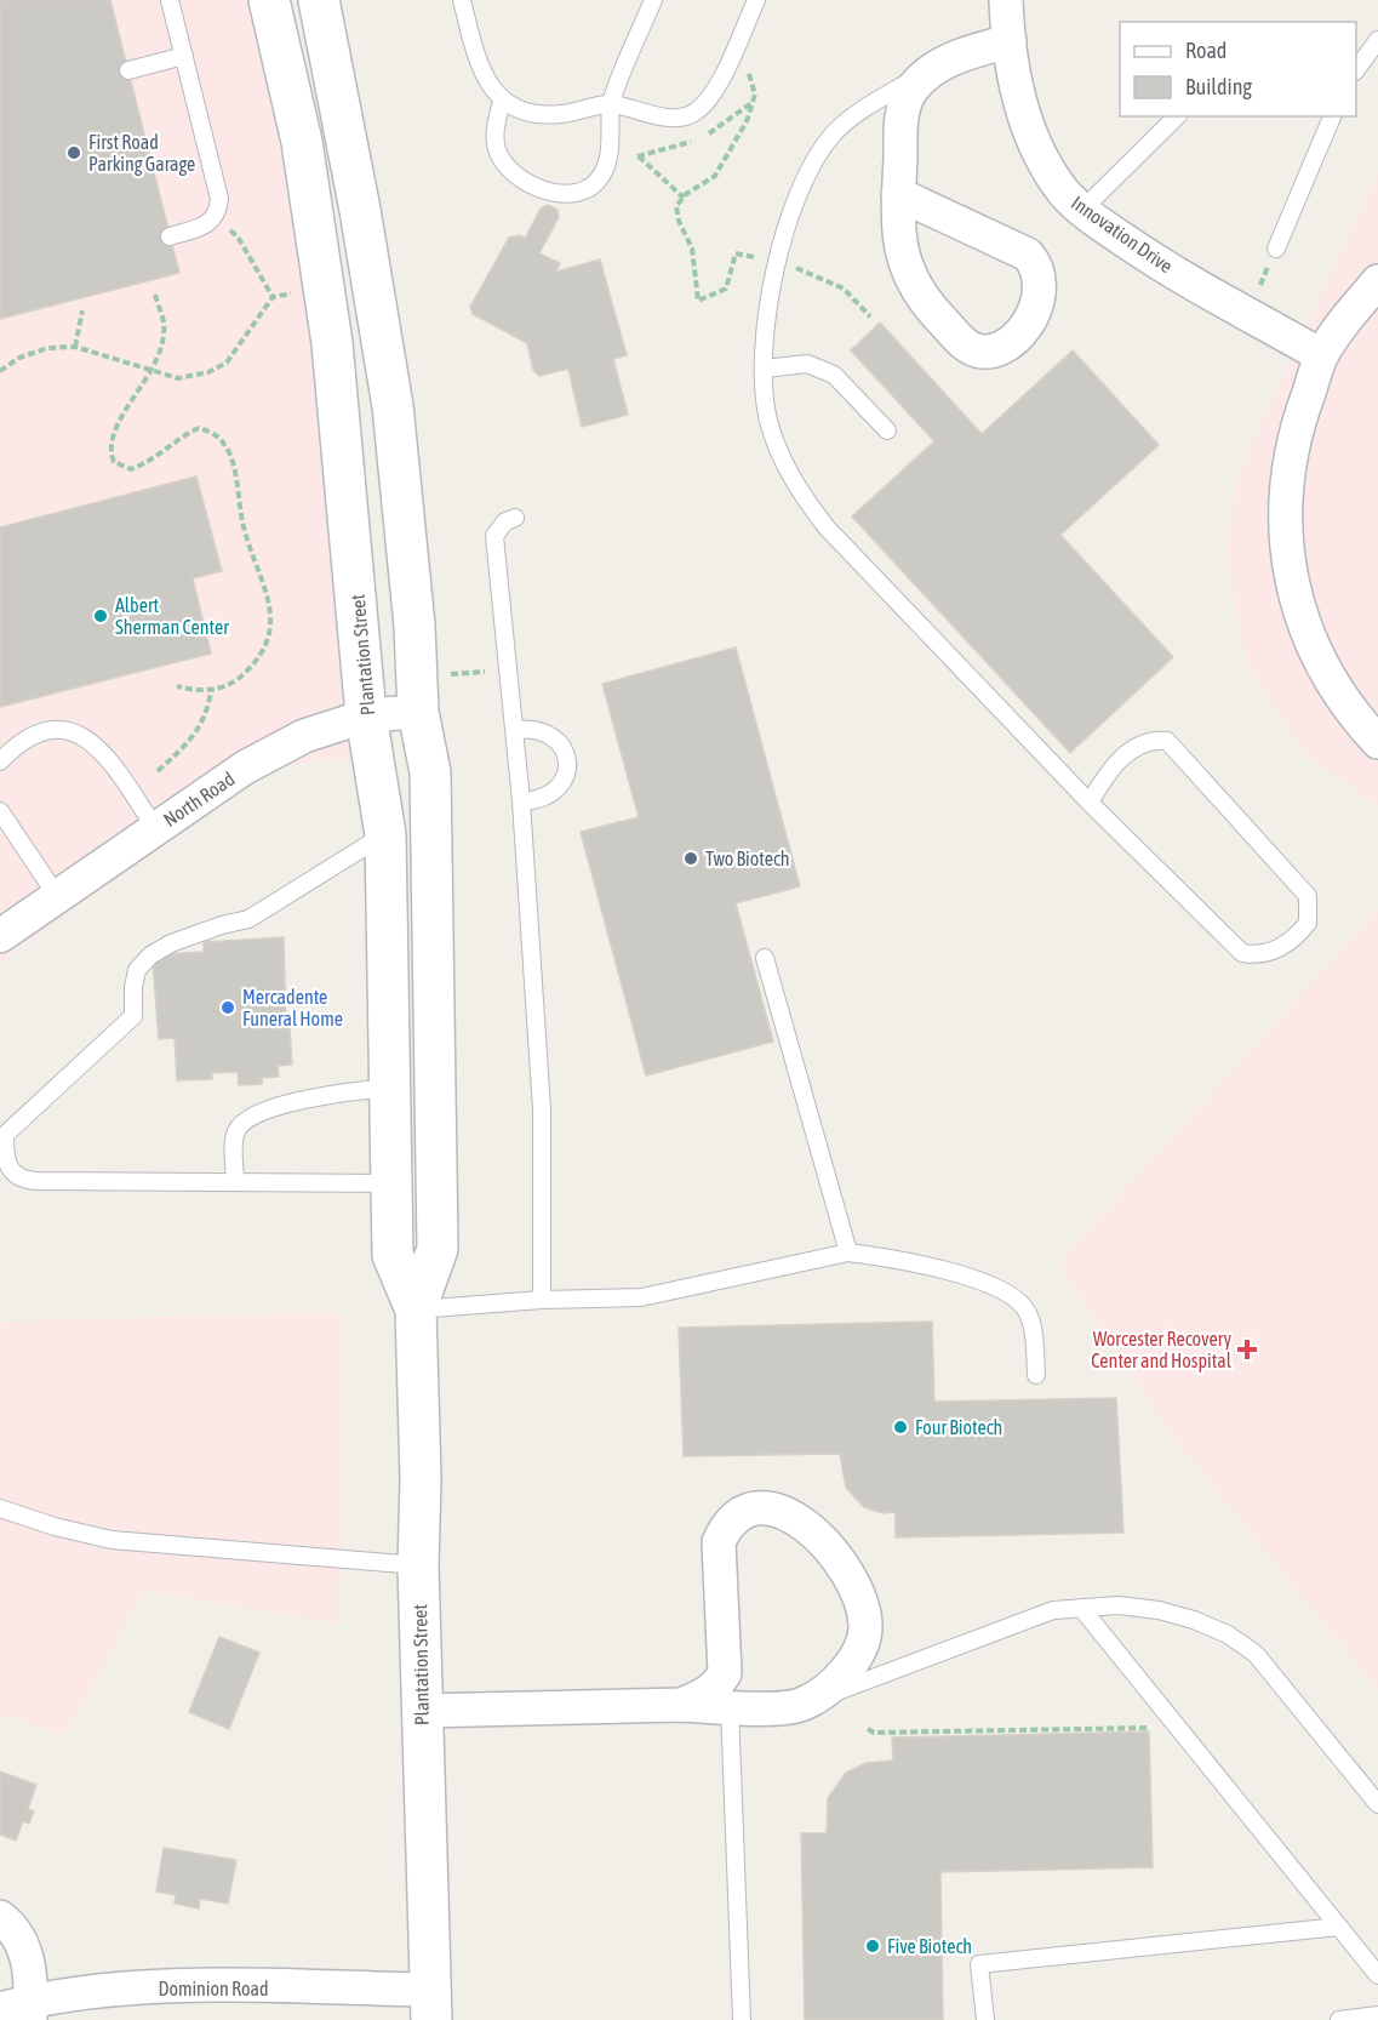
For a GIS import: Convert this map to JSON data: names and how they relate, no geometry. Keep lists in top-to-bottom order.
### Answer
{
  "streets": {
    "main road": ["Plantation Street"],
    "street": ["Innovation Drive", "North Road", "Dominion Road"]
  },
  "crossings": [
    ["Plantation Street", "North Road"],
    ["Plantation Street", "Dominion Road"]
  ],
  "places": {
    "other": [
      "First Road Parking Garage",
      "Albert Sherman Center",
      "Two Biotech",
      "Mercadente Funeral Home",
      "Four Biotech",
      "Five Biotech"
    ],
    "health": ["Worcester Recovery Center and Hospital"]
  },
  "legend": ["Road", "Building"]
}
